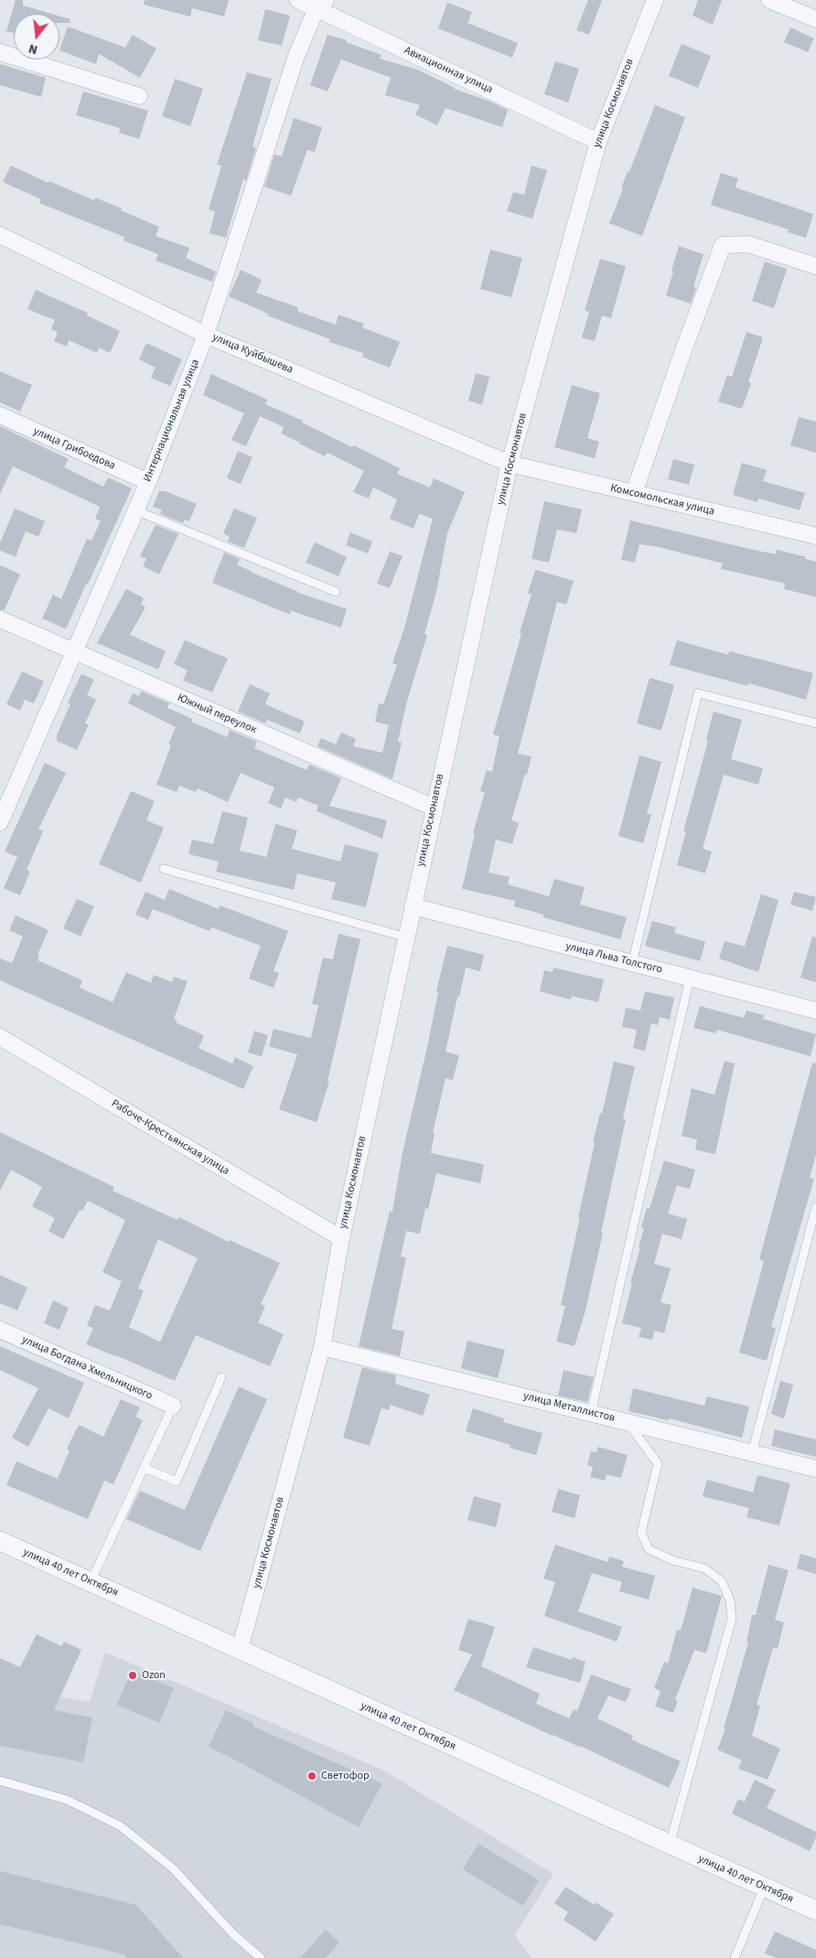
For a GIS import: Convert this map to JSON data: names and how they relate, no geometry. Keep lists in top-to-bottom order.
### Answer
{
  "streets": {
    "street": [
      "Авиационная улица",
      "улица Космонавтов",
      "улица Куйбышева",
      "Интернациональная улица",
      "улица Грибоедова",
      "Комсомольская улица",
      "Южный переулок",
      "улица Льва Толстого",
      "Рабоче-Крестьянская улица",
      "улица Богдана Хмельницкого",
      "улица Металлистов",
      "улица 40 лет Октября"
    ]
  },
  "crossings": [
    ["Авиационная улица", "улица Космонавтов"],
    ["Авиационная улица", "Интернациональная улица"],
    ["улица Космонавтов", "улица Куйбышева"],
    ["улица Космонавтов", "Комсомольская улица"],
    ["улица Космонавтов", "Южный переулок"],
    ["улица Космонавтов", "улица Льва Толстого"],
    ["улица Космонавтов", "Рабоче-Крестьянская улица"],
    ["улица Космонавтов", "улица Металлистов"],
    ["улица Космонавтов", "улица 40 лет Октября"],
    ["улица Куйбышева", "Интернациональная улица"],
    ["улица Куйбышева", "Комсомольская улица"],
    ["Интернациональная улица", "улица Грибоедова"],
    ["Интернациональная улица", "Южный переулок"]
  ],
  "places": ["Ozon", "Светофор"],
  "north": "bottom"
}
